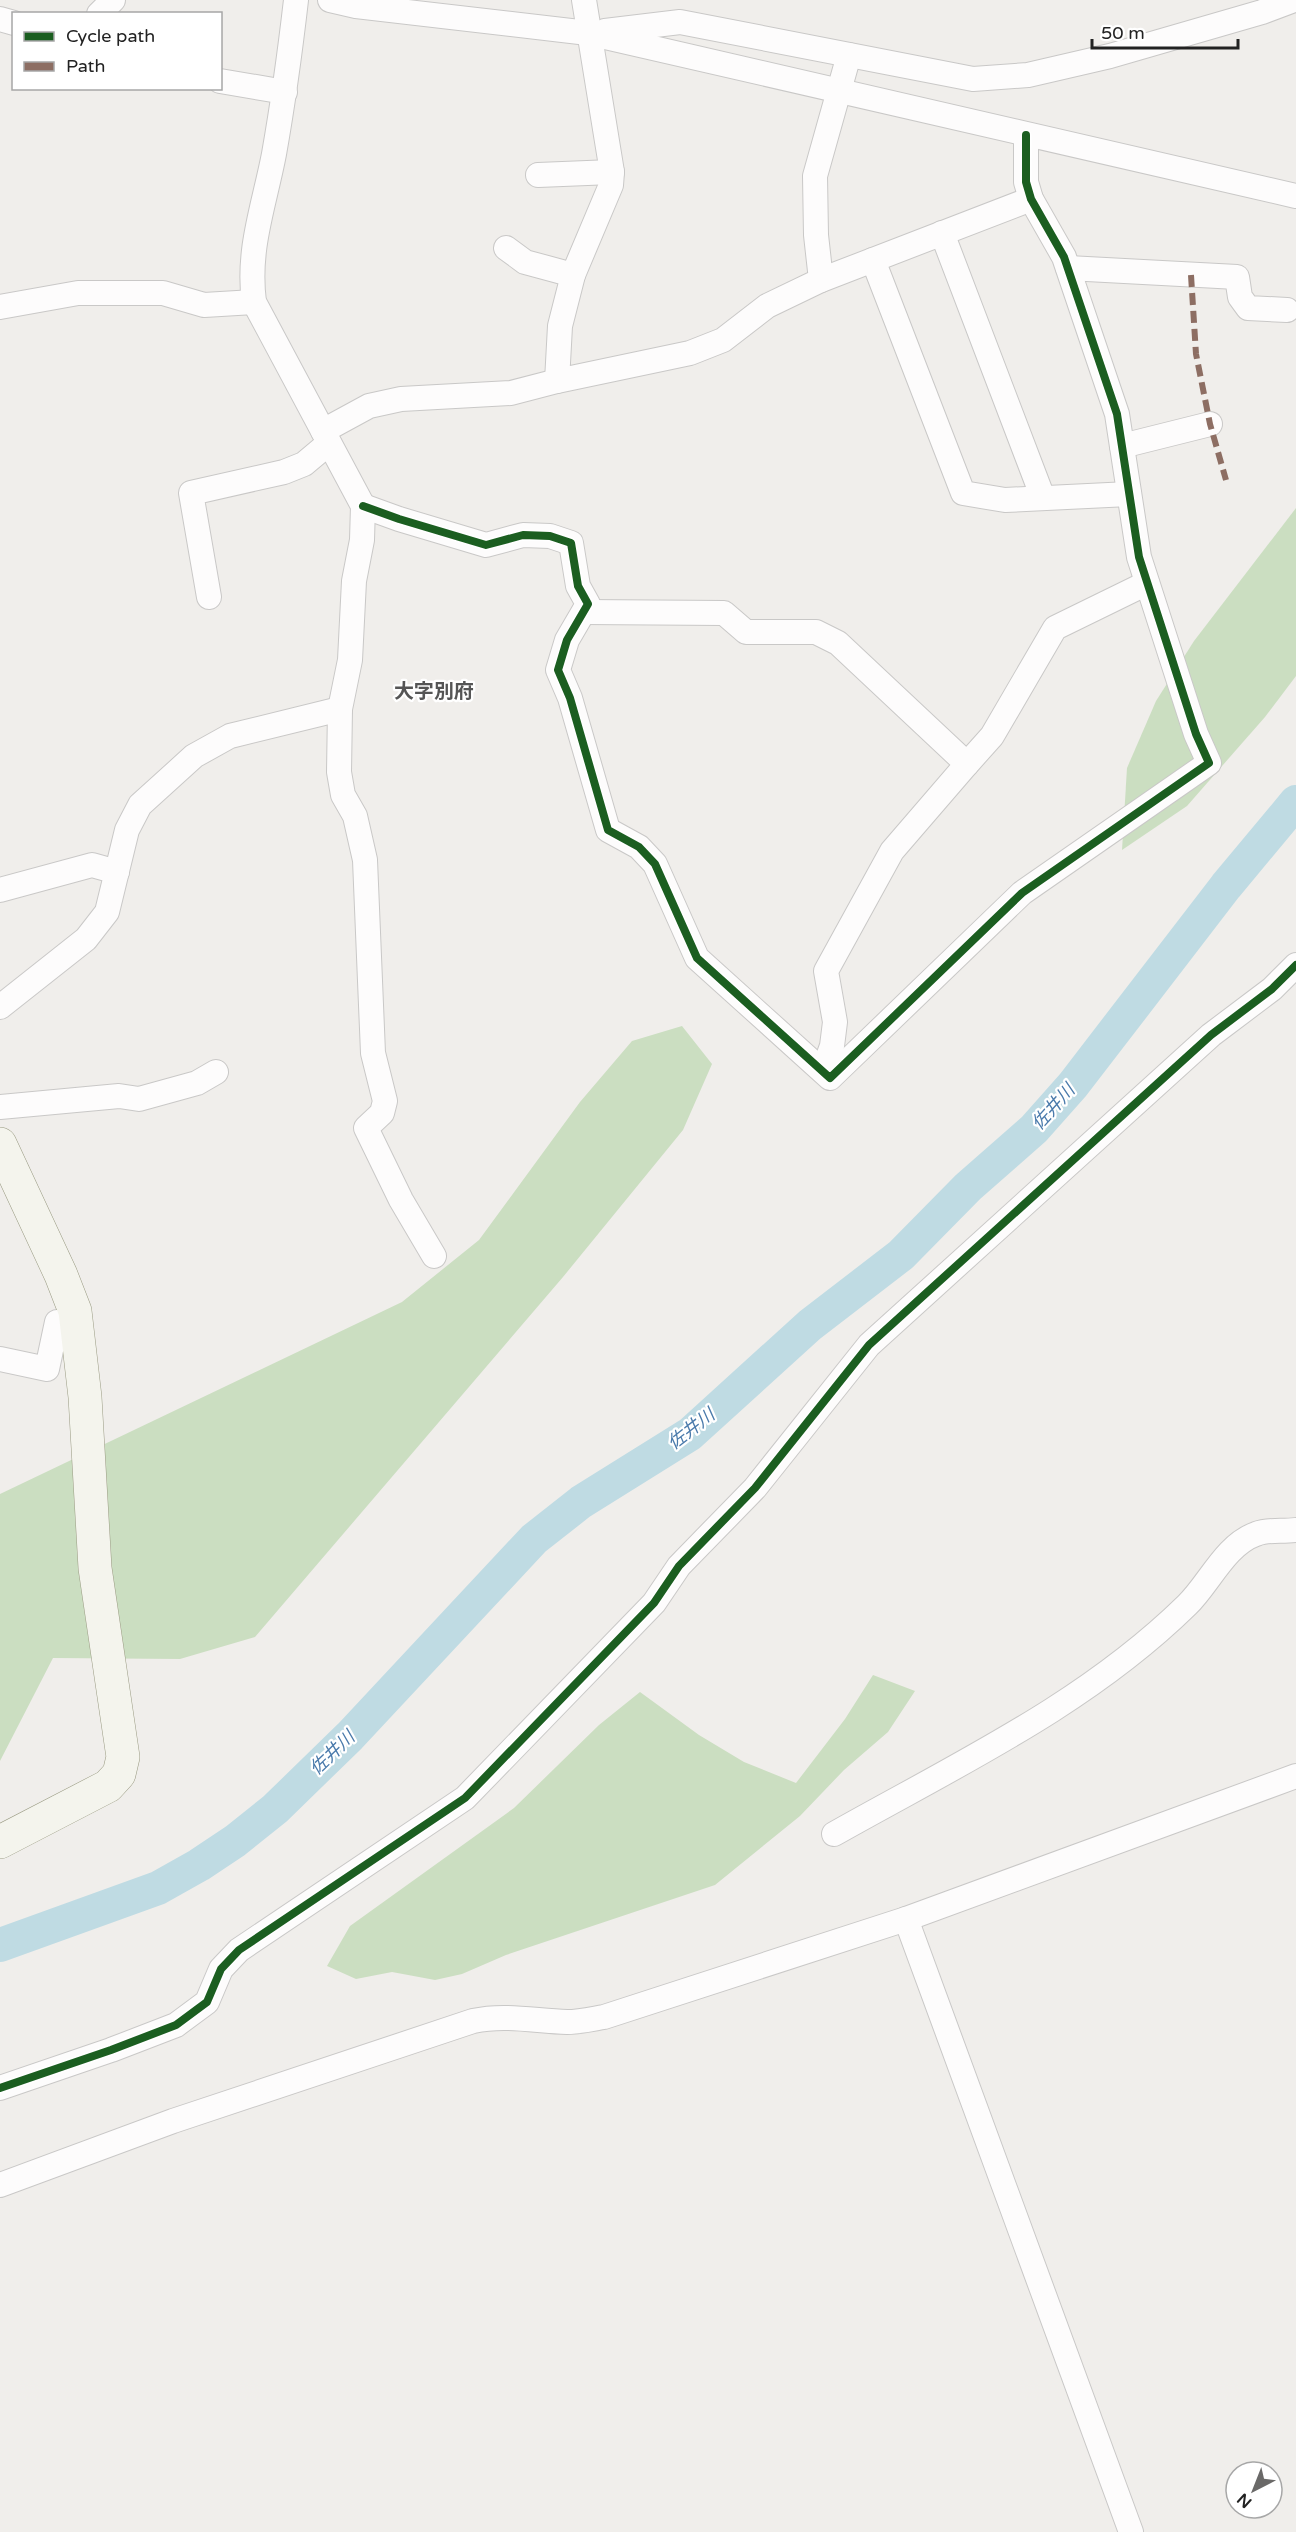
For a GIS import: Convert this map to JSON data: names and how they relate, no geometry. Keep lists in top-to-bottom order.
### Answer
{
  "districts": ["大字別府"],
  "water": ["佐井川"],
  "legend": ["Cycle path", "Path"],
  "scale_bar": "50 m",
  "north": "bottom left"
}
